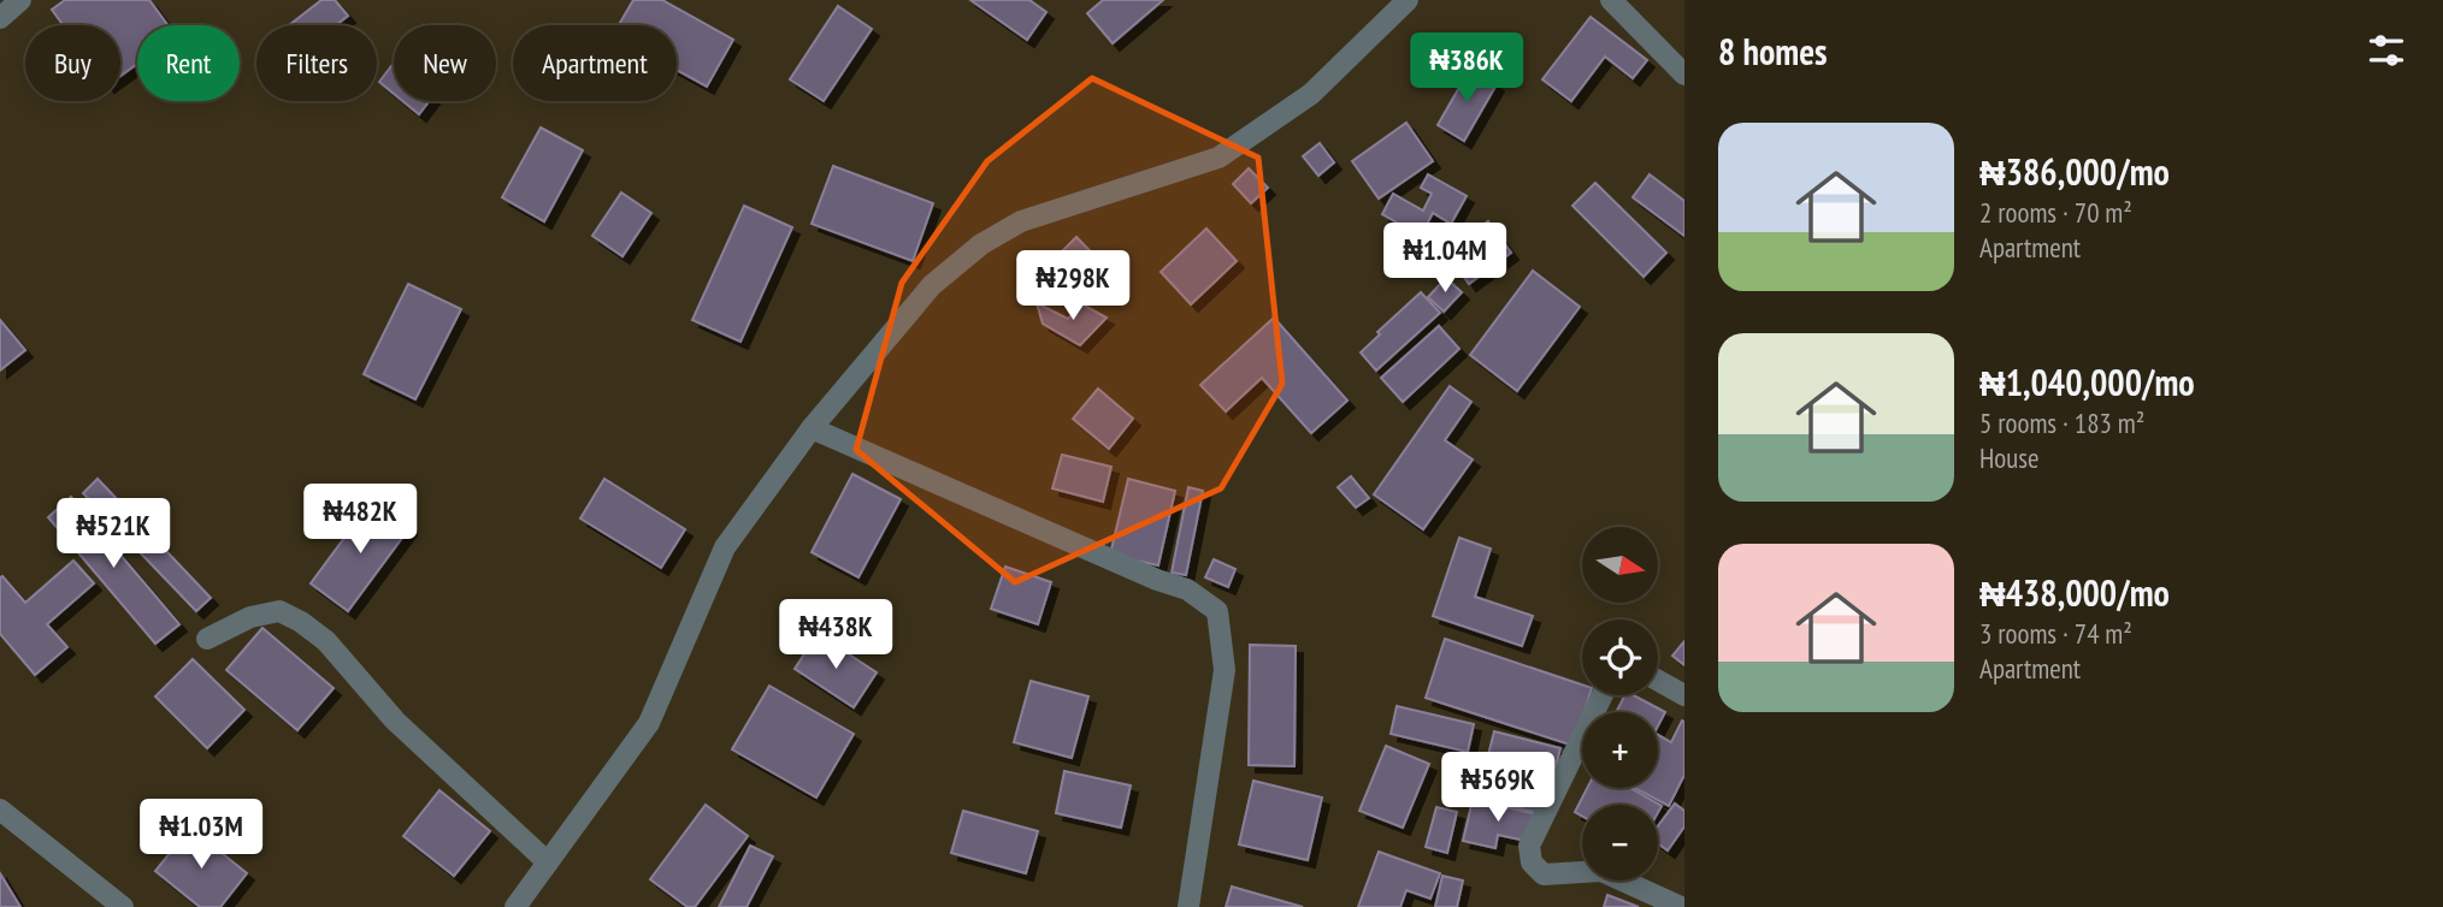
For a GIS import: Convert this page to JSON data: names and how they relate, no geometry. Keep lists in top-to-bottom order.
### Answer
{
  "north": "right",
  "page": {
    "heading": "8 homes",
    "chip": [
      "Buy",
      "Rent",
      "Filters",
      "New",
      "Apartment"
    ],
    "price": [
      "₦386K",
      "₦1.04M",
      "₦298K",
      "₦482K",
      "₦521K",
      "₦438K",
      "₦569K",
      "₦1.03M"
    ],
    "list": [
      {
        "name": "₦386,000/mo",
        "note": "2 rooms · 70 m² · Apartment"
      },
      {
        "name": "₦1,040,000/mo",
        "note": "5 rooms · 183 m² · House"
      },
      {
        "name": "₦438,000/mo",
        "note": "3 rooms · 74 m² · Apartment"
      }
    ],
    "map_buttons": ["+", "−"]
  }
}
